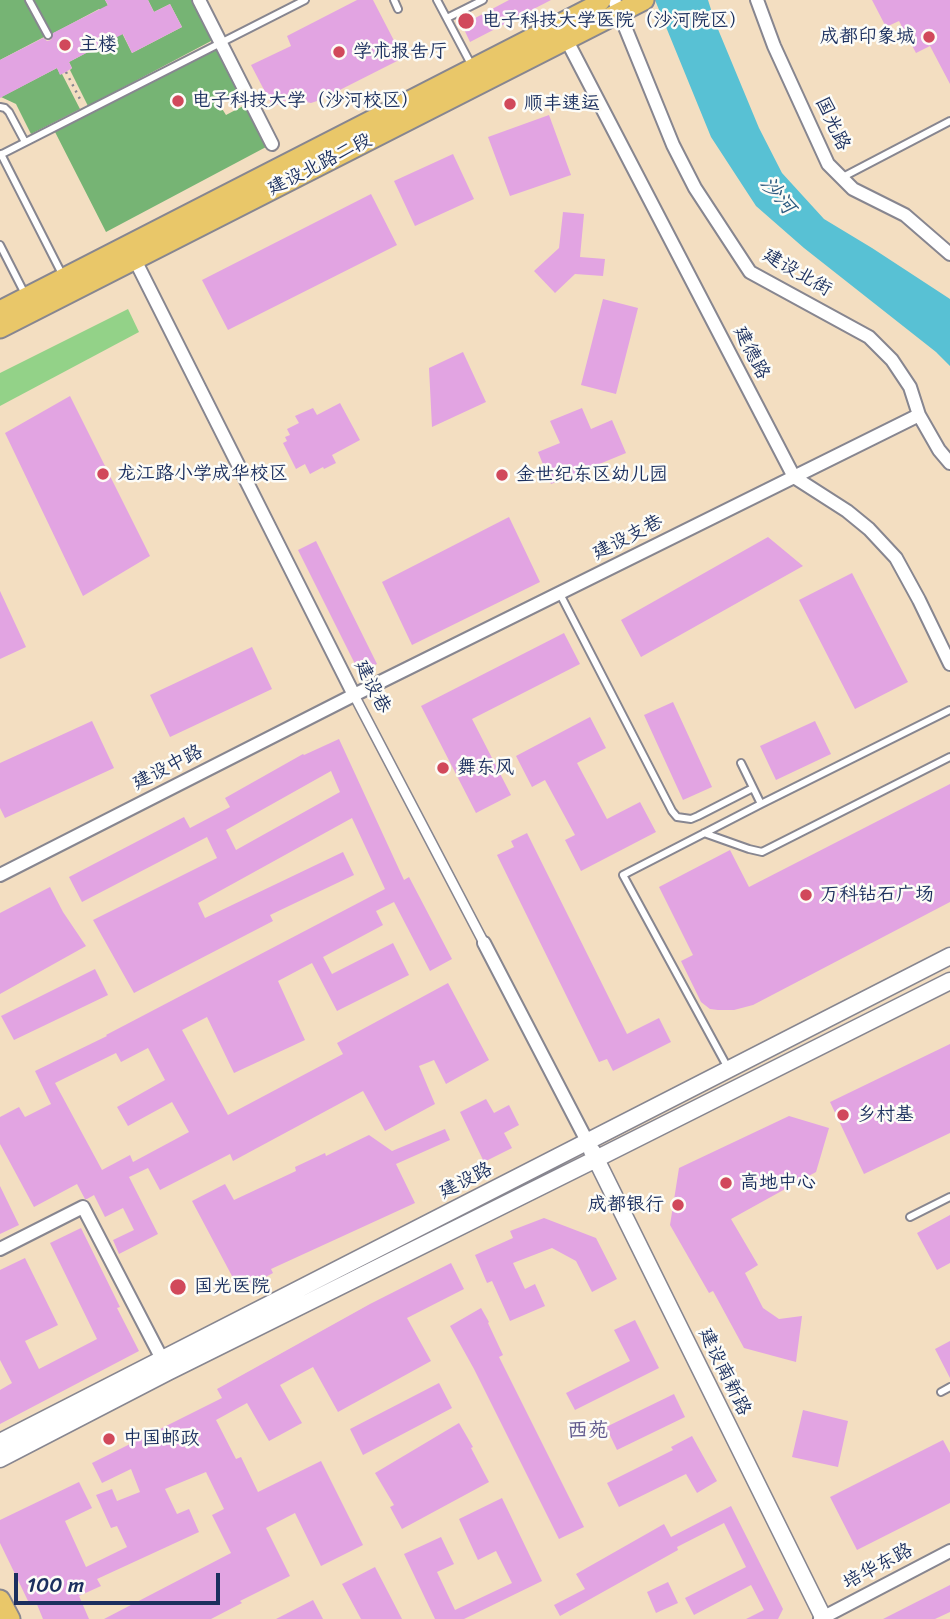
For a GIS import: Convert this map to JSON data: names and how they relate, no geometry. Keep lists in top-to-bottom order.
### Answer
{
  "streets": {
    "main road": ["建设北路二段"],
    "street": [
      "国光路",
      "建设北街",
      "建德路",
      "建设支巷",
      "建设巷",
      "建设中路",
      "建设路",
      "建设南新路",
      "培华东路"
    ]
  },
  "crossings": [
    ["建设北路二段", "建设北街"],
    ["建设北路二段", "建德路"],
    ["建设北路二段", "建设巷"],
    ["建设北街", "建设支巷"],
    ["建德路", "建设支巷"],
    ["建设支巷", "建设巷"],
    ["建设支巷", "建设中路"],
    ["建设巷", "建设中路"],
    ["建设巷", "建设路"],
    ["建设巷", "建设南新路"],
    ["建设路", "建设南新路"],
    ["建设南新路", "培华东路"]
  ],
  "districts": ["西苑"],
  "water": ["沙河"],
  "places": [
    "电子科技大学医院（沙河院区）",
    "成都印象城",
    "主楼",
    "学术报告厅",
    "电子科技大学（沙河校区）",
    "顺丰速运",
    "龙江路小学成华校区",
    "金世纪东区幼儿园",
    "舞东风",
    "万科钻石广场",
    "乡村基",
    "高地中心",
    "成都银行",
    "国光医院",
    "中国邮政"
  ],
  "scale_bar": "100 m"
}
